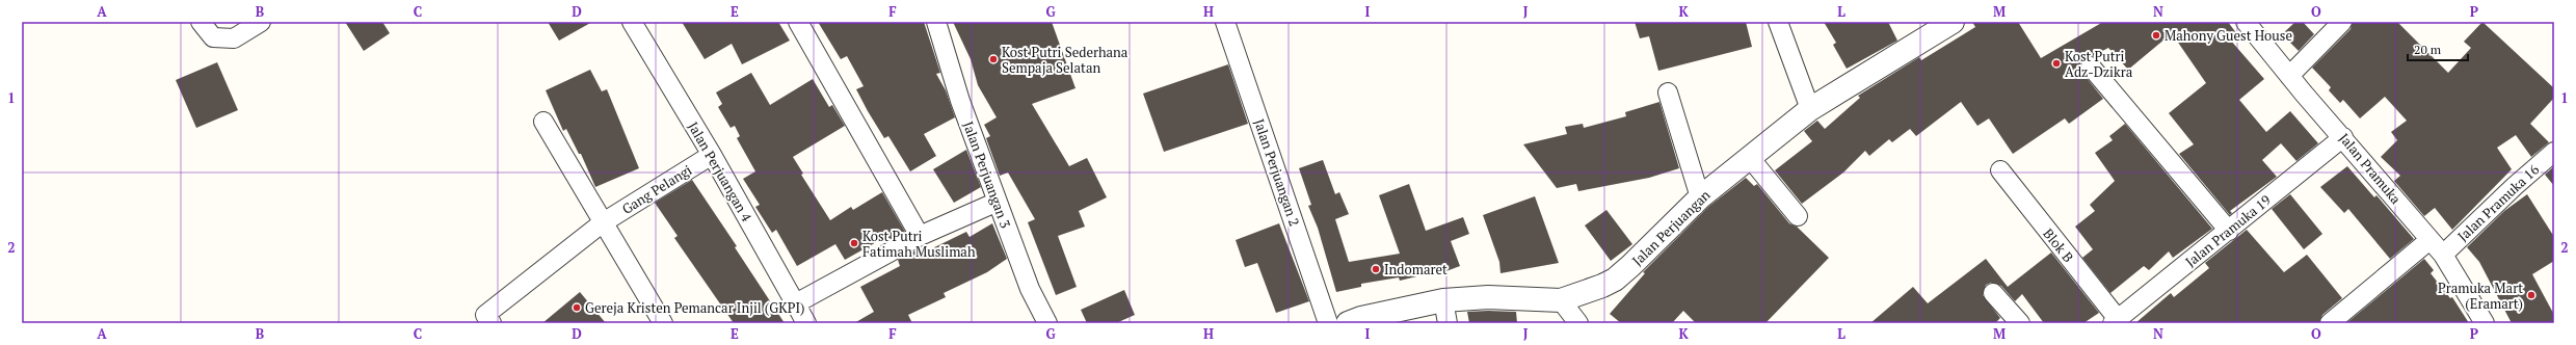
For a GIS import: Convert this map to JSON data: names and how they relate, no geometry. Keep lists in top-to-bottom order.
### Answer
{
  "streets": {
    "street": [
      "Jalan Pramuka",
      "Jalan Perjuangan 4",
      "Jalan Perjuangan 2",
      "Jalan Perjuangan 3",
      "Gang Pelangi",
      "Jalan Pramuka 16",
      "Jalan Perjuangan",
      "Jalan Pramuka 19",
      "Blok B"
    ]
  },
  "crossings": [
    ["Jalan Pramuka", "Jalan Pramuka 16"],
    ["Jalan Pramuka", "Jalan Pramuka 19"],
    ["Jalan Perjuangan 4", "Gang Pelangi"],
    ["Jalan Pramuka 19", "Blok B"]
  ],
  "places": [
    "Mahony Guest House",
    "Kost Putri Sederhana Sempaja Selatan",
    "Kost Putri Adz-Dzikra",
    "Kost Putri Fatimah Muslimah",
    "Indomaret",
    "Pramuka Mart (Eramart)",
    "Gereja Kristen Pemancar Injil (GKPI)"
  ],
  "scale_bar": "20 m",
  "grid": {
    "columns": [
      "A",
      "B",
      "C",
      "D",
      "E",
      "F",
      "G",
      "H",
      "I",
      "J",
      "K",
      "L",
      "M",
      "N",
      "O",
      "P"
    ],
    "rows": ["1", "2"]
  }
}
